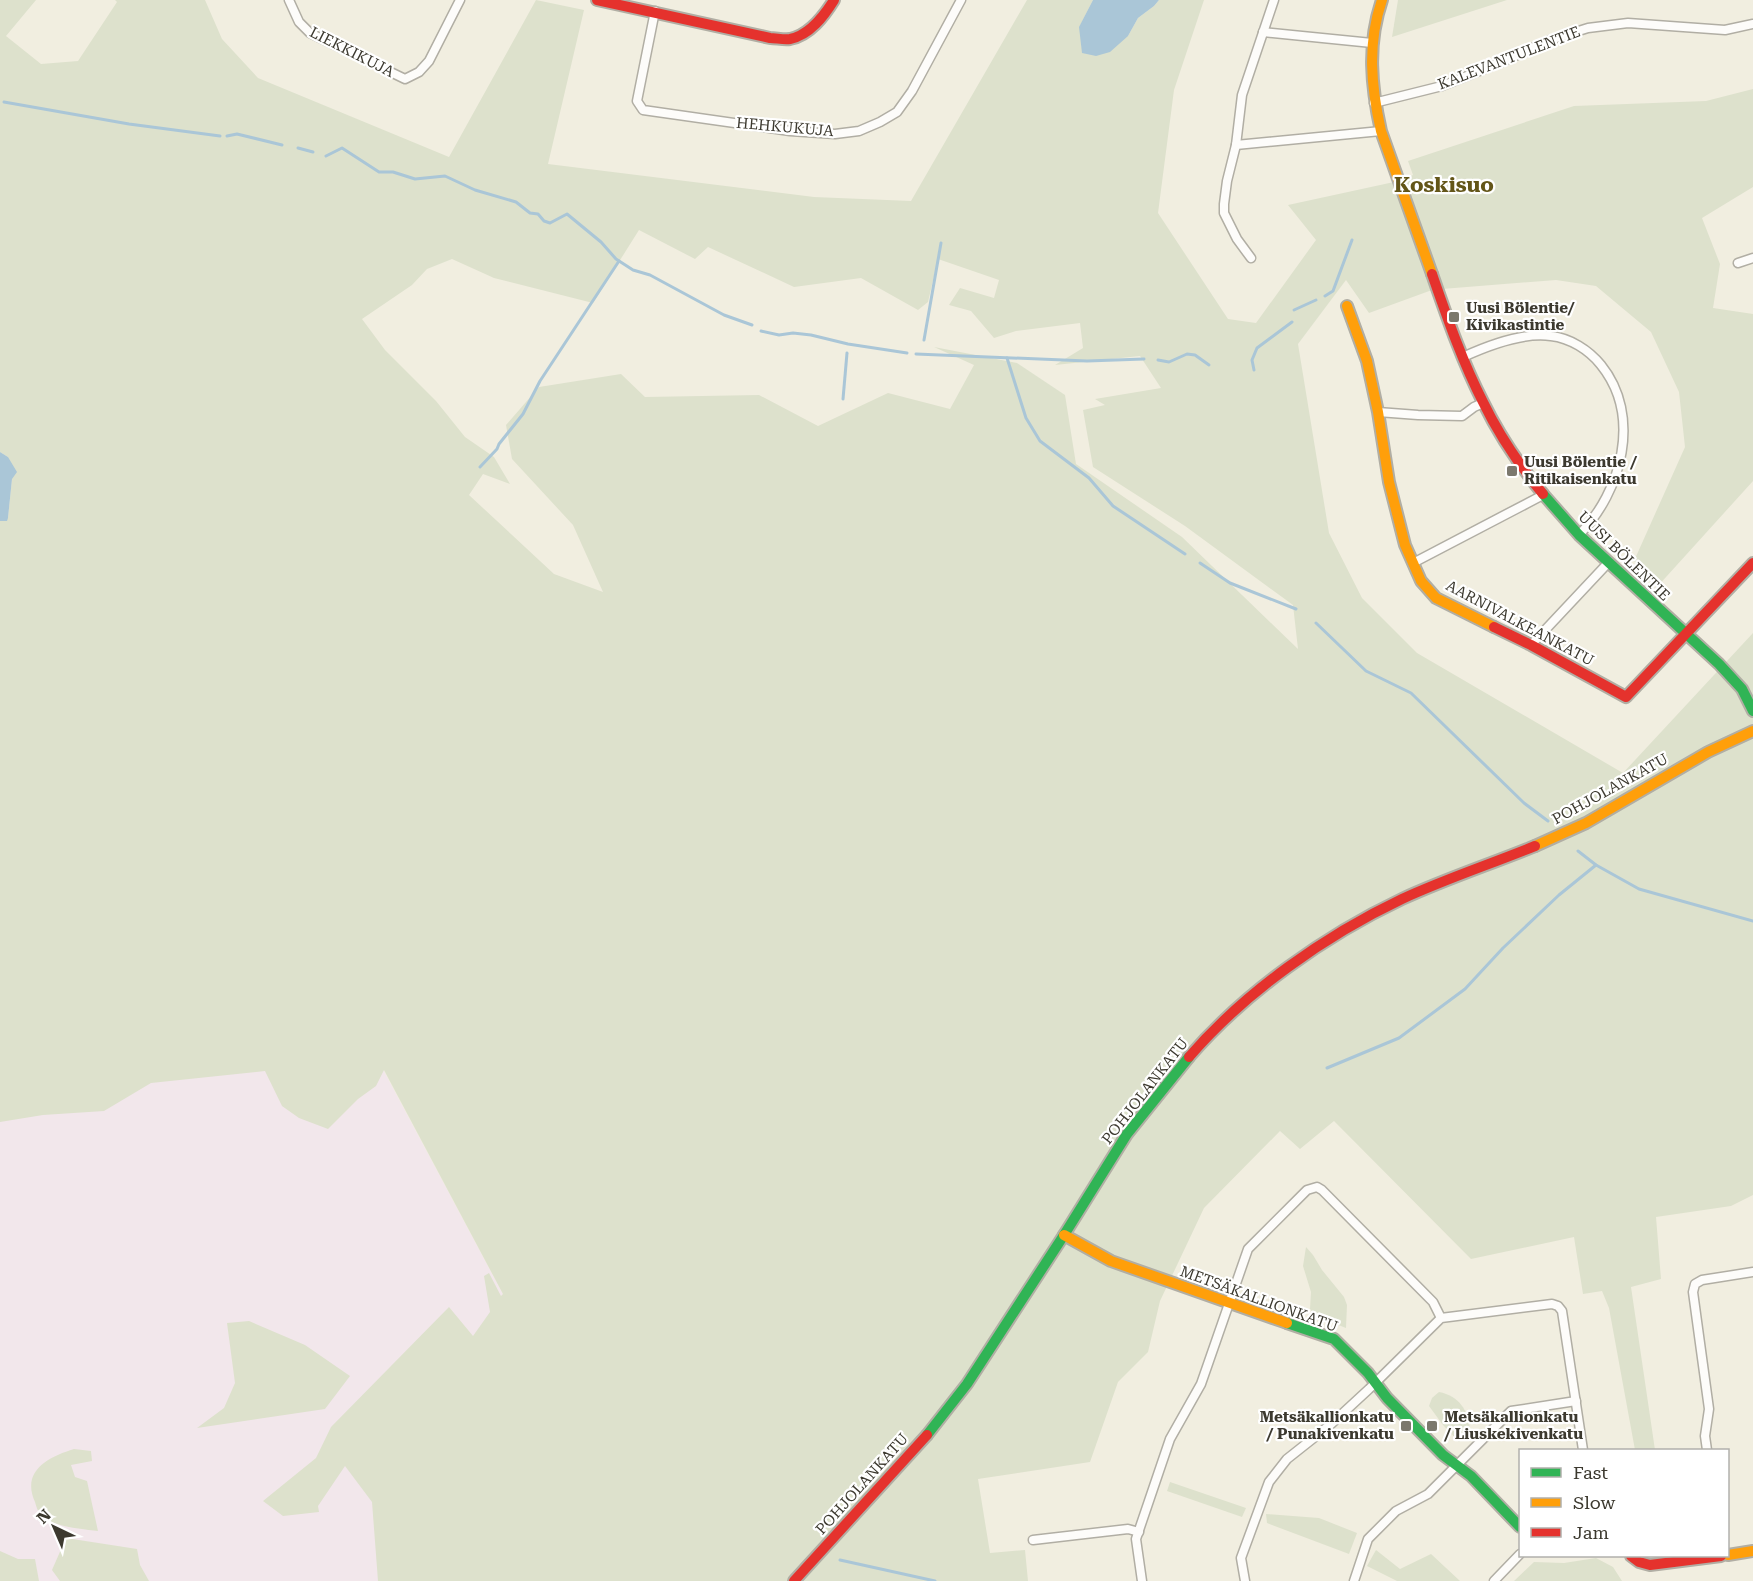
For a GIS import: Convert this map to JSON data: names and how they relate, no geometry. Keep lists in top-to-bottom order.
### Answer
{
  "streets": {
    "street": [
      "LIEKKIKUJA",
      "KALEVANTULENTIE",
      "HEHKUKUJA",
      "UUSI BÖLENTIE",
      "AARNIVALKEANKATU",
      "POHJOLANKATU",
      "METSÄKALLIONKATU"
    ]
  },
  "crossings": [
    ["KALEVANTULENTIE", "UUSI BÖLENTIE"],
    ["UUSI BÖLENTIE", "AARNIVALKEANKATU"],
    ["POHJOLANKATU", "METSÄKALLIONKATU"]
  ],
  "districts": ["Koskisuo"],
  "places": {
    "transit": [
      "Uusi Bölentie/ Kivikastintie",
      "Uusi Bölentie / Ritikaisenkatu",
      "Metsäkallionkatu / Punakivenkatu",
      "Metsäkallionkatu / Liuskekivenkatu"
    ]
  },
  "legend": ["Fast", "Slow", "Jam"],
  "north": "top left"
}
